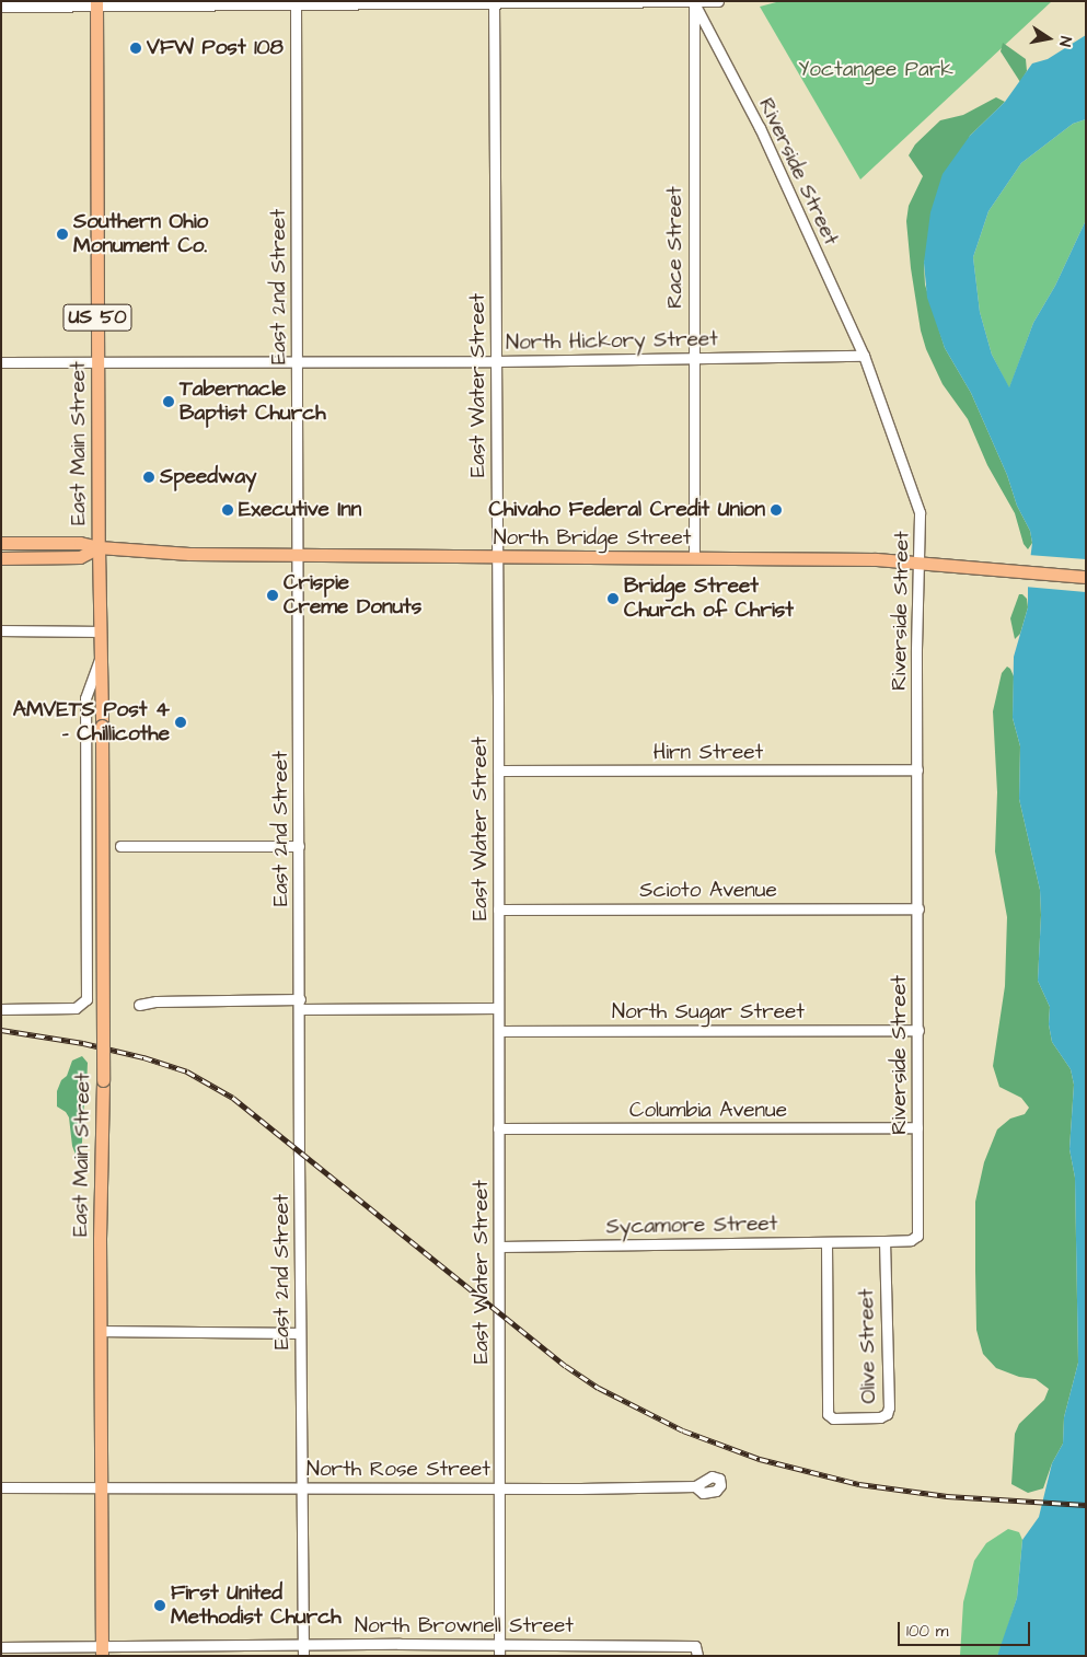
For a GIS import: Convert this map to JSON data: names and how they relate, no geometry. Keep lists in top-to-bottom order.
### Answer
{
  "streets": {
    "main road": ["US 50", "East Main Street", "North Bridge Street"],
    "street": [
      "Riverside Street",
      "Race Street",
      "East 2nd Street",
      "North Hickory Street",
      "East Water Street",
      "Hirn Street",
      "Scioto Avenue",
      "North Sugar Street",
      "Columbia Avenue",
      "Sycamore Street",
      "Olive Street",
      "North Rose Street",
      "North Brownell Street"
    ]
  },
  "crossings": [
    ["Riverside Street", "Race Street"],
    ["Riverside Street", "North Hickory Street"],
    ["Riverside Street", "North Bridge Street"],
    ["Riverside Street", "Hirn Street"],
    ["Riverside Street", "Scioto Avenue"],
    ["Riverside Street", "North Sugar Street"],
    ["Riverside Street", "Columbia Avenue"],
    ["Riverside Street", "Sycamore Street"],
    ["Riverside Street", "Olive Street"],
    ["Race Street", "North Hickory Street"],
    ["Race Street", "North Bridge Street"],
    ["East 2nd Street", "North Hickory Street"],
    ["East 2nd Street", "North Bridge Street"],
    ["East 2nd Street", "North Rose Street"],
    ["East 2nd Street", "North Brownell Street"],
    ["North Hickory Street", "East Water Street"],
    ["North Hickory Street", "East Main Street"],
    ["East Water Street", "North Bridge Street"],
    ["East Water Street", "Hirn Street"],
    ["East Water Street", "Scioto Avenue"],
    ["East Water Street", "North Sugar Street"],
    ["East Water Street", "Columbia Avenue"],
    ["East Water Street", "Sycamore Street"],
    ["East Water Street", "North Rose Street"],
    ["East Water Street", "North Brownell Street"],
    ["East Main Street", "North Bridge Street"],
    ["East Main Street", "North Rose Street"],
    ["East Main Street", "North Brownell Street"],
    ["Sycamore Street", "Olive Street"]
  ],
  "parks": ["Yoctangee Park"],
  "places": [
    "VFW Post 108",
    "Southern Ohio Monument Co.",
    "Tabernacle Baptist Church",
    "Speedway",
    "Executive Inn",
    "Chivaho Federal Credit Union",
    "Crispie Creme Donuts",
    "Bridge Street Church of Christ",
    "AMVETS Post 4 - Chillicothe",
    "First United Methodist Church"
  ],
  "scale_bar": "100 m",
  "north": "right"
}
